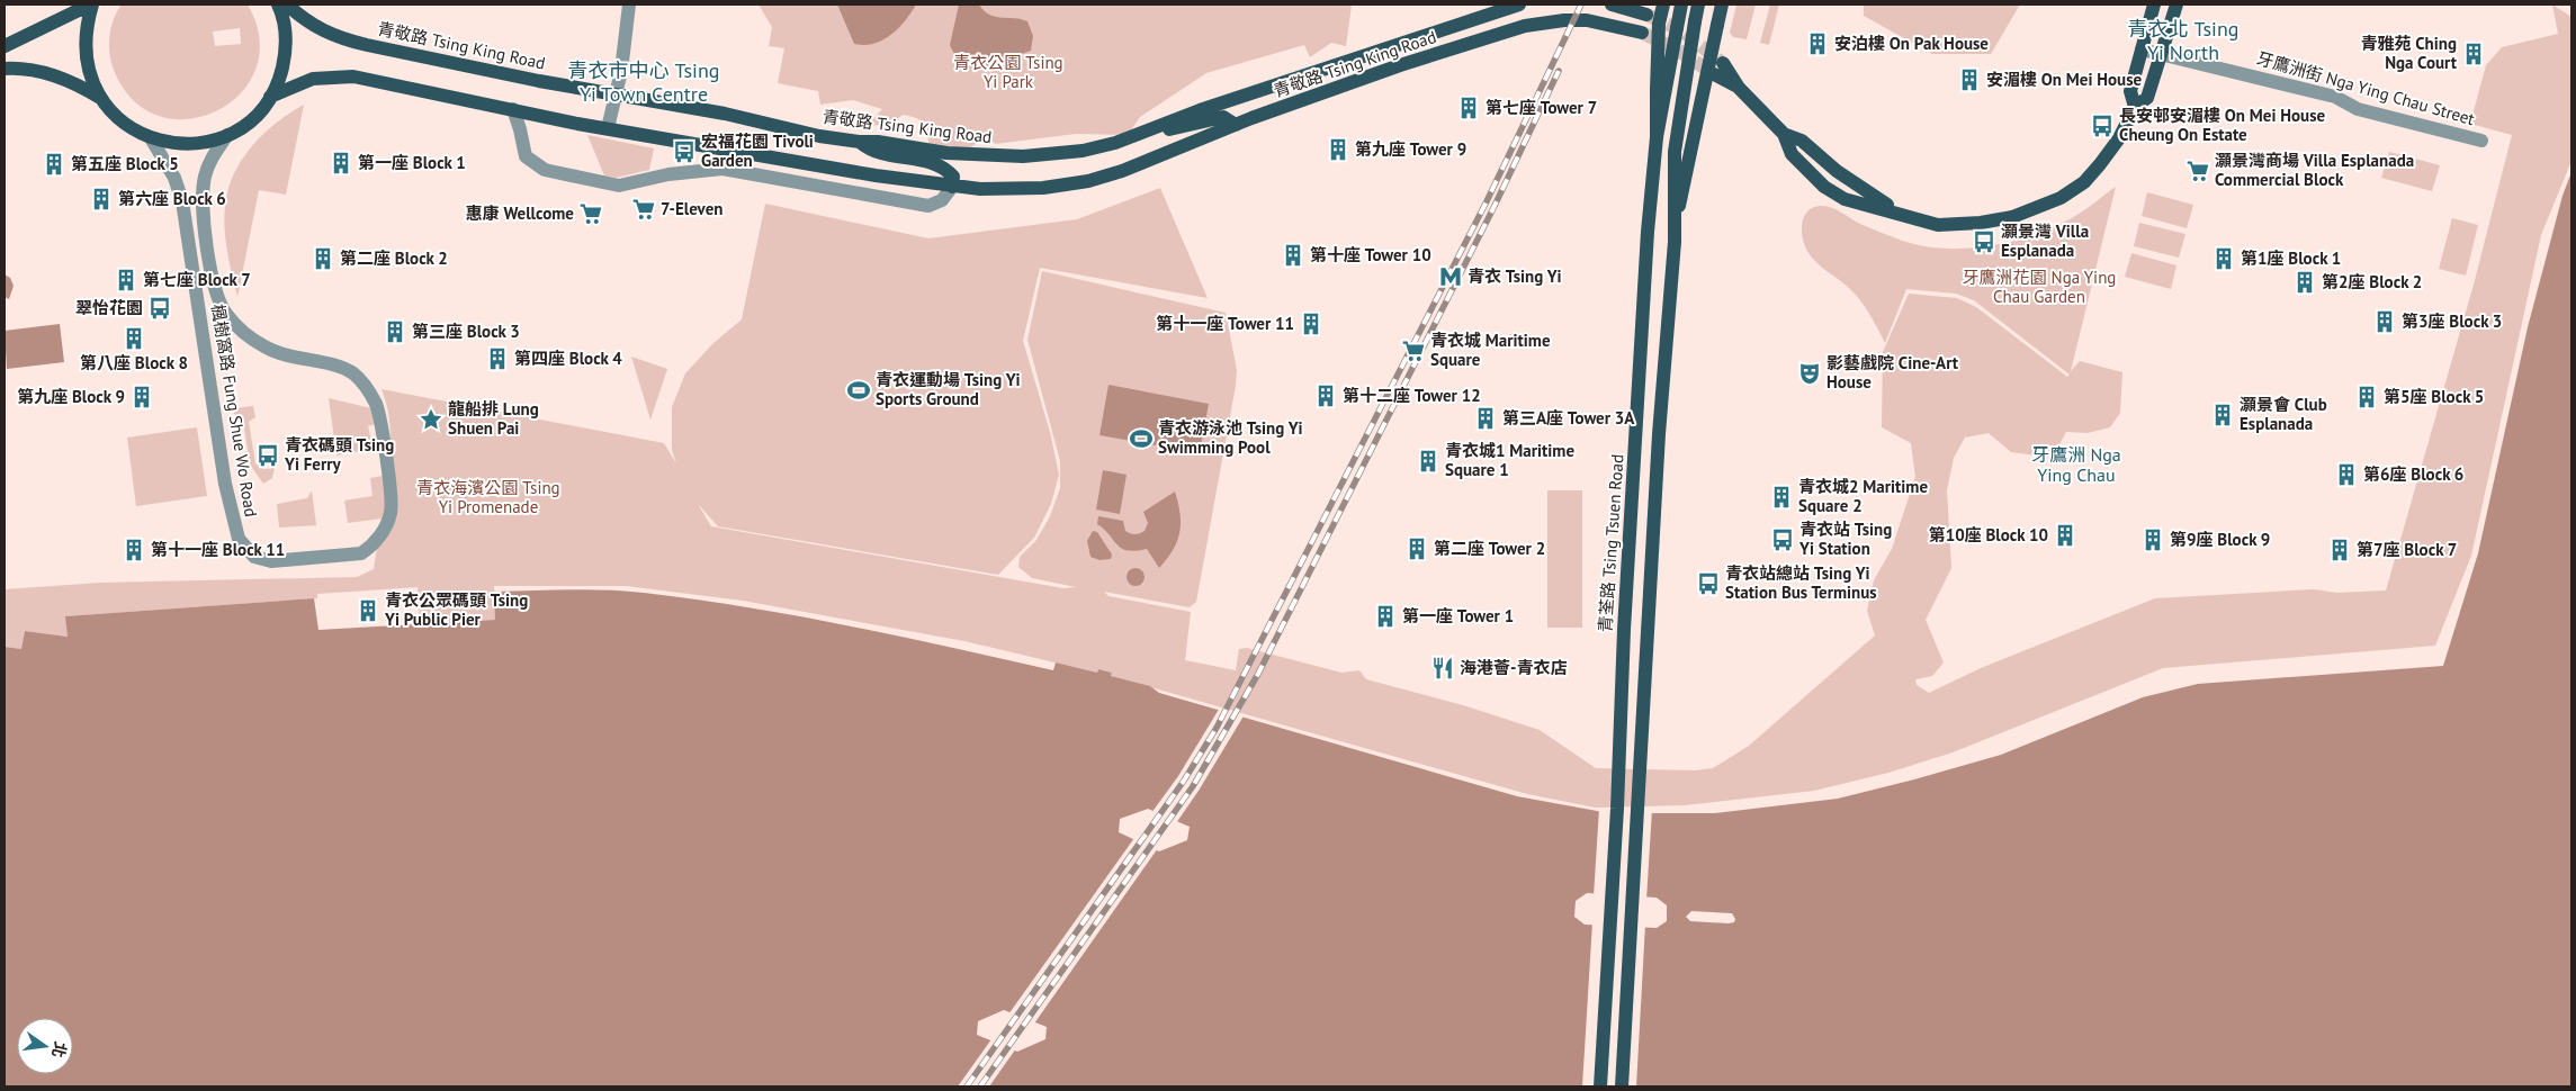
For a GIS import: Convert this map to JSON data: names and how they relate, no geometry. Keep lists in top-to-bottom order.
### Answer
{
  "streets": {
    "main road": ["青敬路 Tsing King Road", "青荃路 Tsing Tsuen Road"],
    "street": ["牙鷹洲街 Nga Ying Chau Street", "楓樹窩路 Fung Shue Wo Road"]
  },
  "districts": ["青衣北 Tsing Yi North", "青衣市中心 Tsing Yi Town Centre", "牙鷹洲 Nga Ying Chau"],
  "parks": ["青衣公園 Tsing Yi Park", "牙鷹洲花園 Nga Ying Chau Garden", "青衣海濱公園 Tsing Yi Promenade"],
  "places": {
    "building": [
      "安泊樓 On Pak House",
      "青雅苑 Ching Nga Court",
      "安湄樓 On Mei House",
      "第七座 Tower 7",
      "第九座 Tower 9",
      "第一座 Block 1",
      "第五座 Block 5",
      "第六座 Block 6",
      "第十座 Tower 10",
      "第二座 Block 2",
      "第1座 Block 1",
      "第七座 Block 7",
      "第2座 Block 2",
      "第3座 Block 3",
      "第十一座 Tower 11",
      "第三座 Block 3",
      "第八座 Block 8",
      "第四座 Block 4",
      "第十二座 Tower 12",
      "第九座 Block 9",
      "第5座 Block 5",
      "灝景會 Club Esplanada",
      "第三A座 Tower 3A",
      "青衣城1 Maritime Square 1",
      "第6座 Block 6",
      "青衣城2 Maritime Square 2",
      "第10座 Block 10",
      "第9座 Block 9",
      "第二座 Tower 2",
      "第十一座 Block 11",
      "第7座 Block 7",
      "青衣公眾碼頭 Tsing Yi Public Pier",
      "第一座 Tower 1"
    ],
    "bus stop": [
      "長安邨安湄樓 On Mei House Cheung On Estate",
      "宏福花園 Tivoli Garden",
      "灝景灣 Villa Esplanada",
      "翠怡花園",
      "青衣碼頭 Tsing Yi Ferry",
      "青衣站 Tsing Yi Station",
      "青衣站總站 Tsing Yi Station Bus Terminus"
    ],
    "supermarket": [
      "灝景灣商場 Villa Esplanada Commercial Block",
      "7-Eleven",
      "惠康 Wellcome",
      "青衣城 Maritime Square"
    ],
    "metro station": ["青衣 Tsing Yi"],
    "theatre": ["影藝戲院 Cine-Art House"],
    "sports": ["青衣運動場 Tsing Yi Sports Ground", "青衣游泳池 Tsing Yi Swimming Pool"],
    "place": ["龍船排 Lung Shuen Pai"],
    "restaurant": ["海港薈-青衣店"]
  },
  "north": "right"
}
